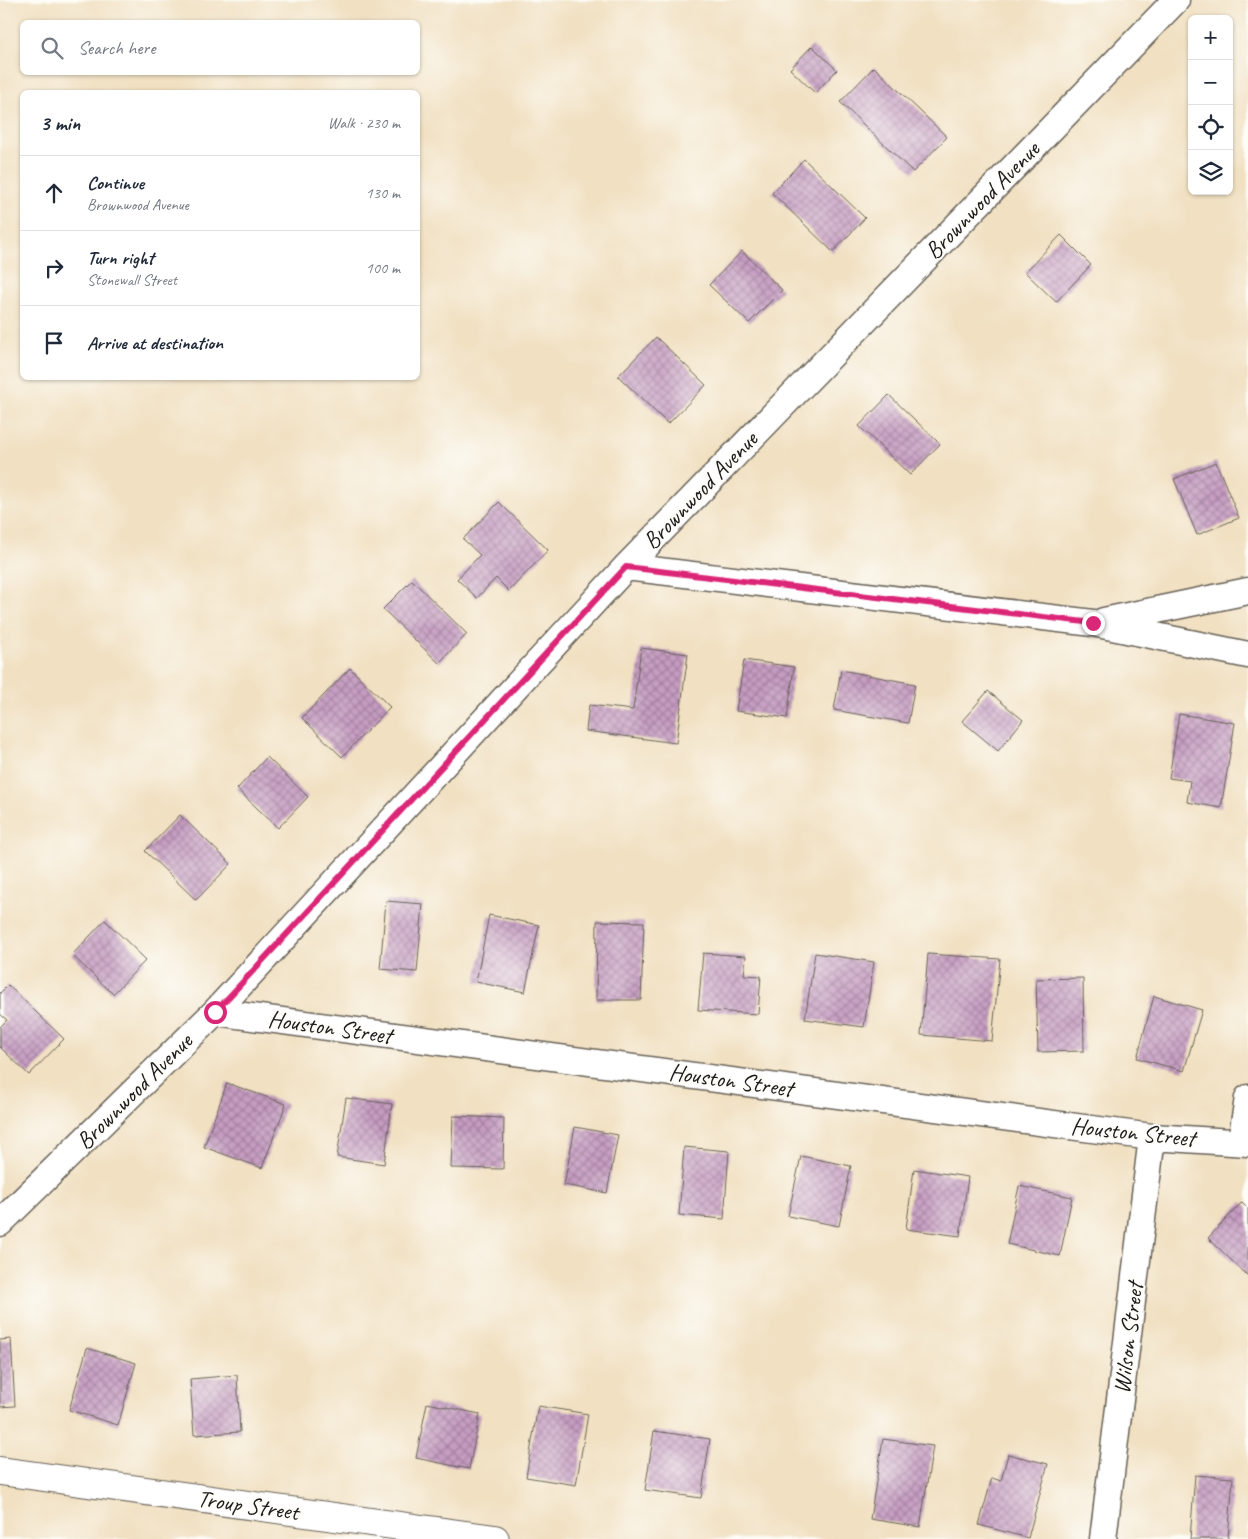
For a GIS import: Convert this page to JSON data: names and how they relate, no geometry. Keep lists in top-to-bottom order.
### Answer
{
  "streets": {
    "street": [
      "Brownwood Avenue",
      "Houston Street",
      "Wilson Street",
      "Troup Street"
    ]
  },
  "crossings": [
    ["Brownwood Avenue", "Houston Street"],
    ["Houston Street", "Wilson Street"]
  ],
  "page": {
    "map_buttons": ["+", "−"],
    "search": "Search here",
    "heading": ["3 min", "Walk · 230 m"],
    "list": [
      ["Continue", "Brownwood Avenue", "130 m"],
      ["Turn right", "Stonewall Street", "100 m"],
      "Arrive at destination"
    ]
  }
}
